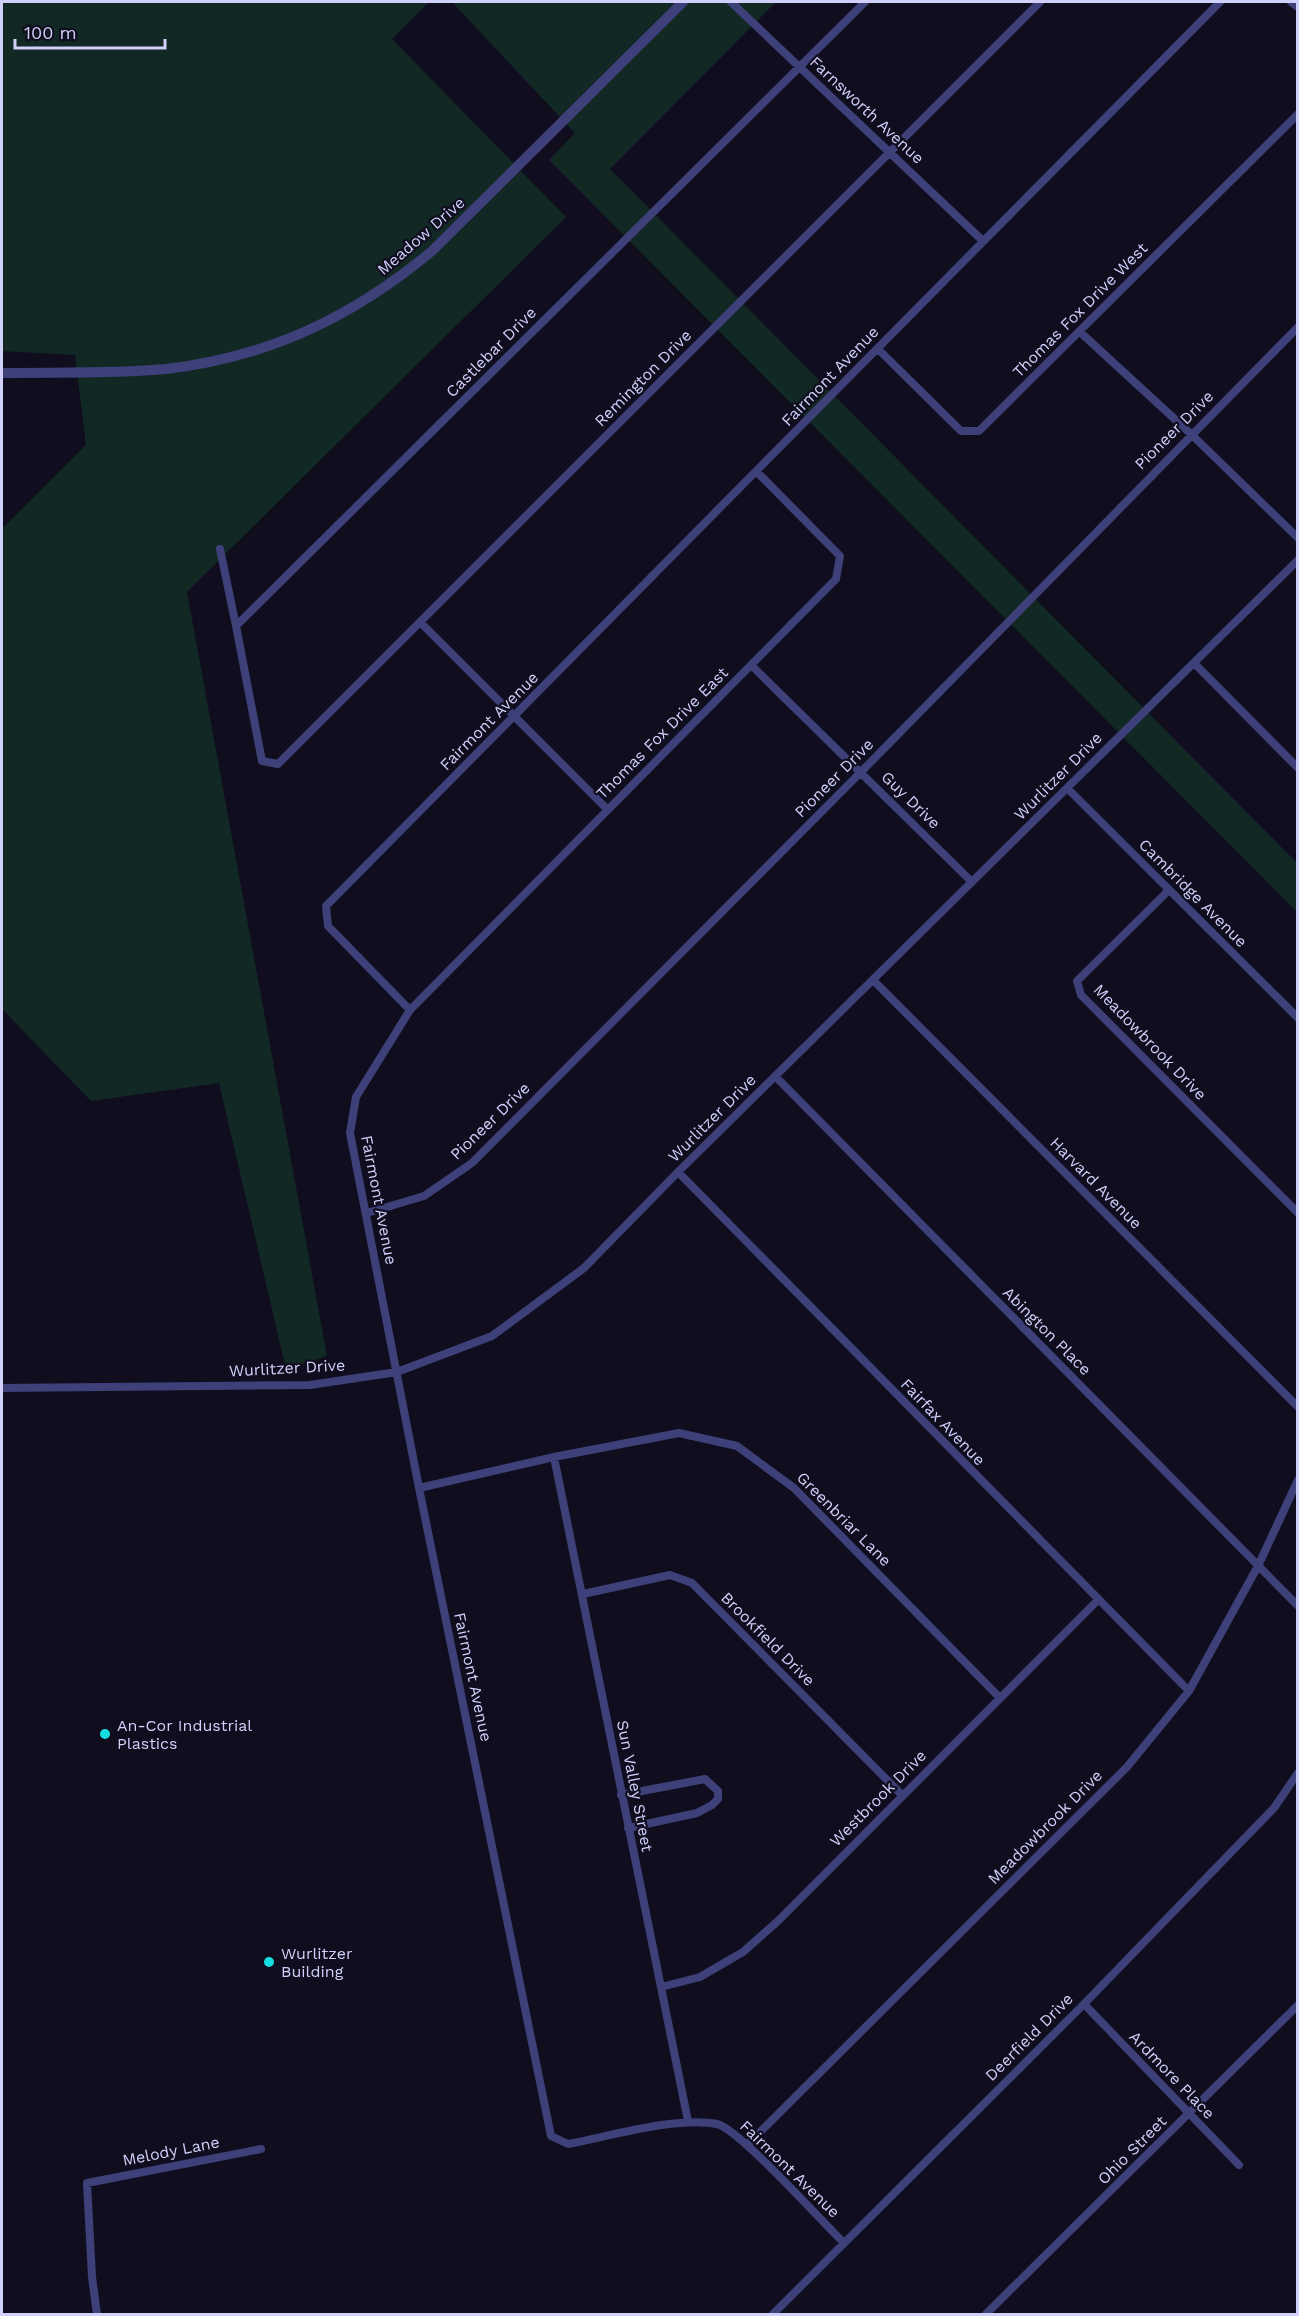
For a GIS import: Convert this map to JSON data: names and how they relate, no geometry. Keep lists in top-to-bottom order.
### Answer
{
  "streets": {
    "street": [
      "Farnsworth Avenue",
      "Meadow Drive",
      "Thomas Fox Drive West",
      "Castlebar Drive",
      "Fairmont Avenue",
      "Remington Drive",
      "Pioneer Drive",
      "Thomas Fox Drive East",
      "Wurlitzer Drive",
      "Guy Drive",
      "Cambridge Avenue",
      "Meadowbrook Drive",
      "Harvard Avenue",
      "Abington Place",
      "Fairfax Avenue",
      "Greenbriar Lane",
      "Brookfield Drive",
      "Sun Valley Street",
      "Westbrook Drive",
      "Deerfield Drive",
      "Ardmore Place",
      "Ohio Street",
      "Melody Lane"
    ]
  },
  "crossings": [
    ["Farnsworth Avenue", "Castlebar Drive"],
    ["Farnsworth Avenue", "Fairmont Avenue"],
    ["Farnsworth Avenue", "Remington Drive"],
    ["Thomas Fox Drive West", "Fairmont Avenue"],
    ["Castlebar Drive", "Remington Drive"],
    ["Fairmont Avenue", "Pioneer Drive"],
    ["Fairmont Avenue", "Thomas Fox Drive East"],
    ["Fairmont Avenue", "Wurlitzer Drive"],
    ["Fairmont Avenue", "Meadowbrook Drive"],
    ["Fairmont Avenue", "Greenbriar Lane"],
    ["Fairmont Avenue", "Sun Valley Street"],
    ["Fairmont Avenue", "Deerfield Drive"],
    ["Pioneer Drive", "Guy Drive"],
    ["Thomas Fox Drive East", "Guy Drive"],
    ["Wurlitzer Drive", "Guy Drive"],
    ["Wurlitzer Drive", "Cambridge Avenue"],
    ["Wurlitzer Drive", "Harvard Avenue"],
    ["Wurlitzer Drive", "Abington Place"],
    ["Wurlitzer Drive", "Fairfax Avenue"],
    ["Cambridge Avenue", "Meadowbrook Drive"],
    ["Meadowbrook Drive", "Abington Place"],
    ["Meadowbrook Drive", "Fairfax Avenue"],
    ["Fairfax Avenue", "Westbrook Drive"],
    ["Greenbriar Lane", "Sun Valley Street"],
    ["Greenbriar Lane", "Westbrook Drive"],
    ["Brookfield Drive", "Sun Valley Street"],
    ["Brookfield Drive", "Westbrook Drive"],
    ["Sun Valley Street", "Westbrook Drive"],
    ["Deerfield Drive", "Ardmore Place"],
    ["Ardmore Place", "Ohio Street"]
  ],
  "places": ["An-Cor Industrial Plastics", "Wurlitzer Building"],
  "scale_bar": "100 m"
}
